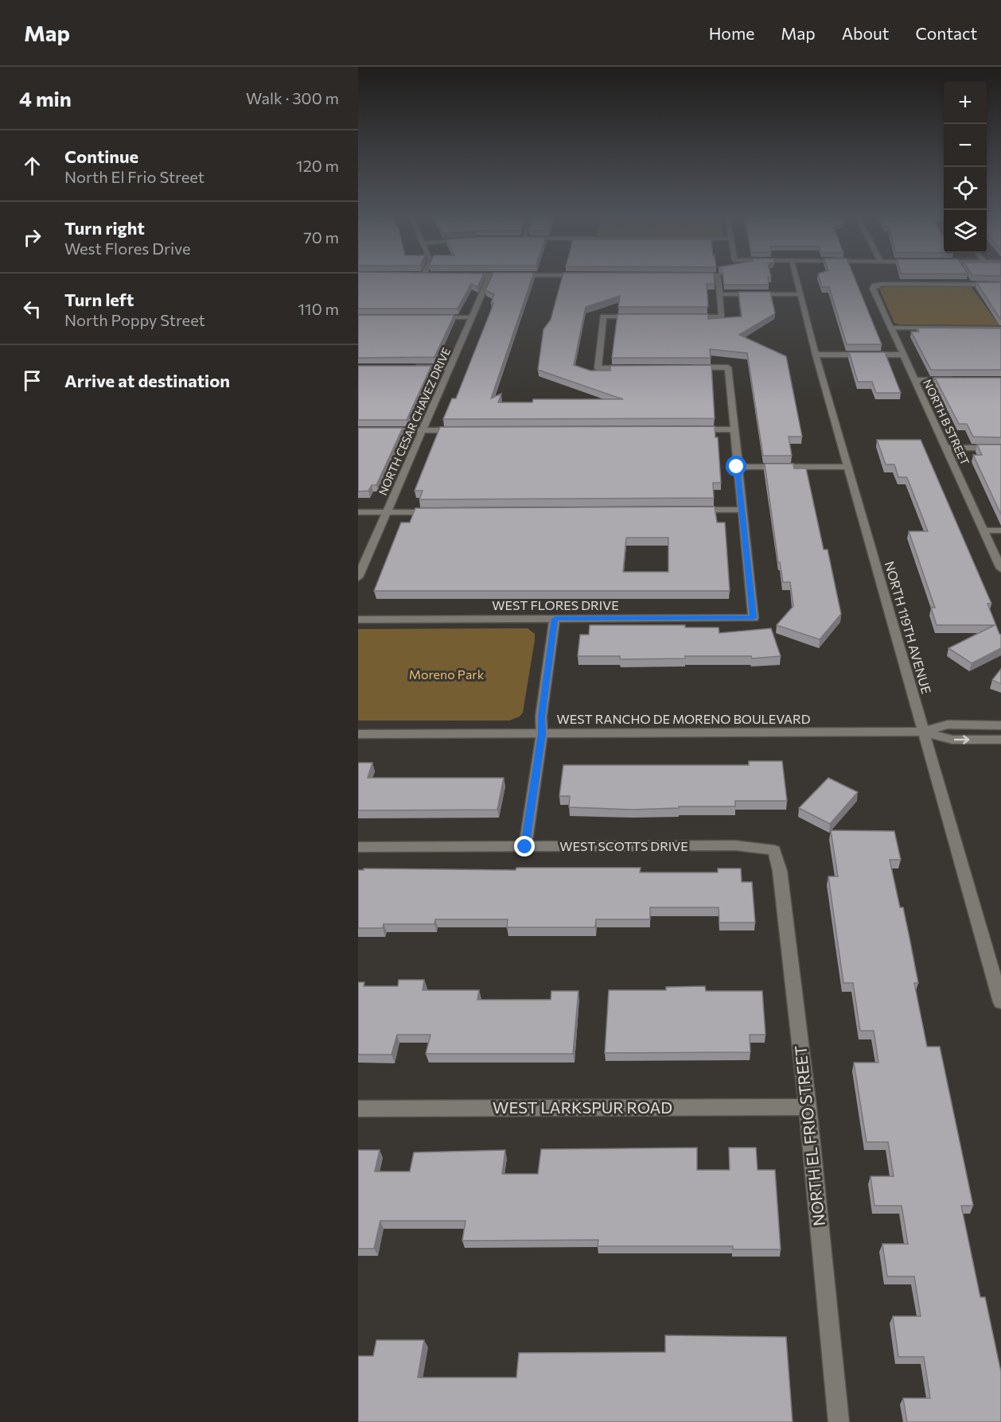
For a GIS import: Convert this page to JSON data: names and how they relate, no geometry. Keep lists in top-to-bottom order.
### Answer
{
  "streets": {
    "street": [
      "NORTH CESAR CHAVEZ DRIVE",
      "NORTH B STREET",
      "WEST FLORES DRIVE",
      "NORTH 119TH AVENUE",
      "WEST RANCHO DE MORENO BOULEVARD",
      "WEST SCOTTS DRIVE",
      "WEST LARKSPUR ROAD",
      "NORTH EL FRIO STREET"
    ]
  },
  "crossings": [
    ["NORTH 119TH AVENUE", "WEST RANCHO DE MORENO BOULEVARD"],
    ["WEST SCOTTS DRIVE", "NORTH EL FRIO STREET"],
    ["WEST LARKSPUR ROAD", "NORTH EL FRIO STREET"]
  ],
  "parks": ["Moreno Park"],
  "page": {
    "header": "Map",
    "nav": [
      "Home",
      "Map",
      "About",
      "Contact"
    ],
    "heading": ["4 min", "Walk · 300 m"],
    "map_buttons": ["+", "−"],
    "list": [
      ["Continue", "North El Frio Street", "120 m"],
      ["Turn right", "West Flores Drive", "70 m"],
      ["Turn left", "North Poppy Street", "110 m"],
      "Arrive at destination"
    ]
  }
}
